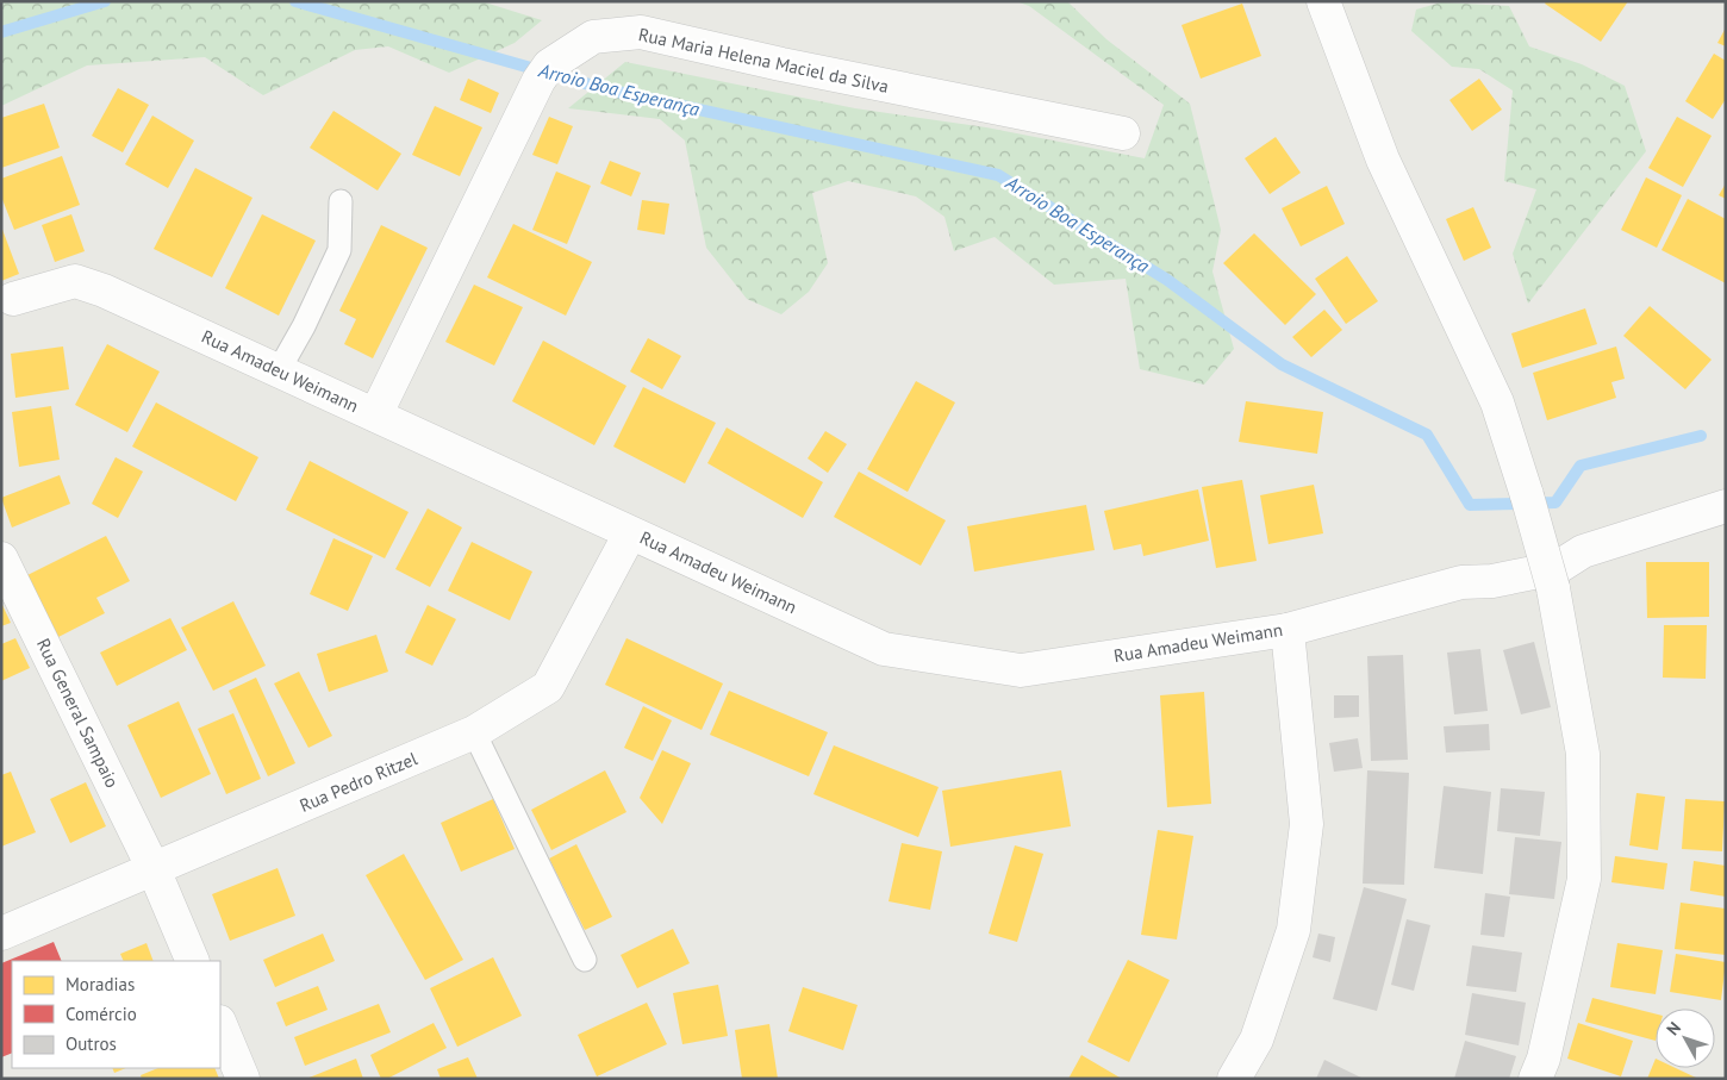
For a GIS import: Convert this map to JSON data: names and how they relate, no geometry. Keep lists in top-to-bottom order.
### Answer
{
  "streets": {
    "street": [
      "Rua Maria Helena Maciel da Silva",
      "Rua Amadeu Weimann",
      "Rua General Sampaio",
      "Rua Pedro Ritzel"
    ]
  },
  "crossings": [
    ["Rua Maria Helena Maciel da Silva", "Rua Amadeu Weimann"],
    ["Rua Amadeu Weimann", "Rua Pedro Ritzel"],
    ["Rua General Sampaio", "Rua Pedro Ritzel"]
  ],
  "water": ["Arroio Boa Esperança"],
  "legend": ["Moradias", "Comércio", "Outros"],
  "north": "top left"
}
